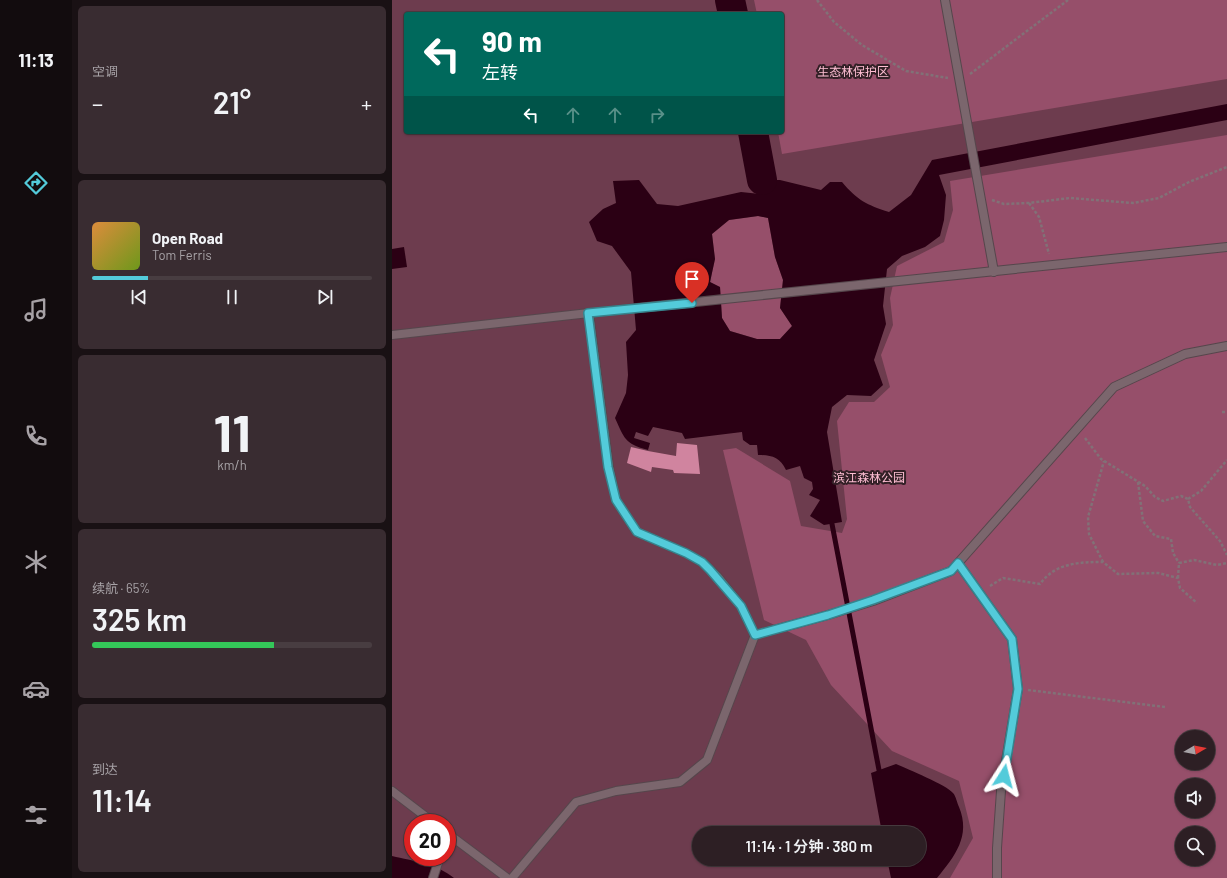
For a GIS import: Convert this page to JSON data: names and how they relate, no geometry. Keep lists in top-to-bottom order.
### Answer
{
  "parks": ["生态林保护区", "滨江森林公园"],
  "north": "right",
  "page": {
    "tabs": "11:13",
    "tile": [
      "空调",
      ["11", "km/h"],
      ["续航 · 65%", "325 km"],
      ["到达", "11:14"]
    ],
    "turn": ["90 m", "左转"],
    "heat": ["−", "21°", "+"],
    "song": ["Open Road", "Tom Ferris"],
    "limit": "20",
    "trip": "11:14 · 1 分钟 · 380 m"
  }
}
